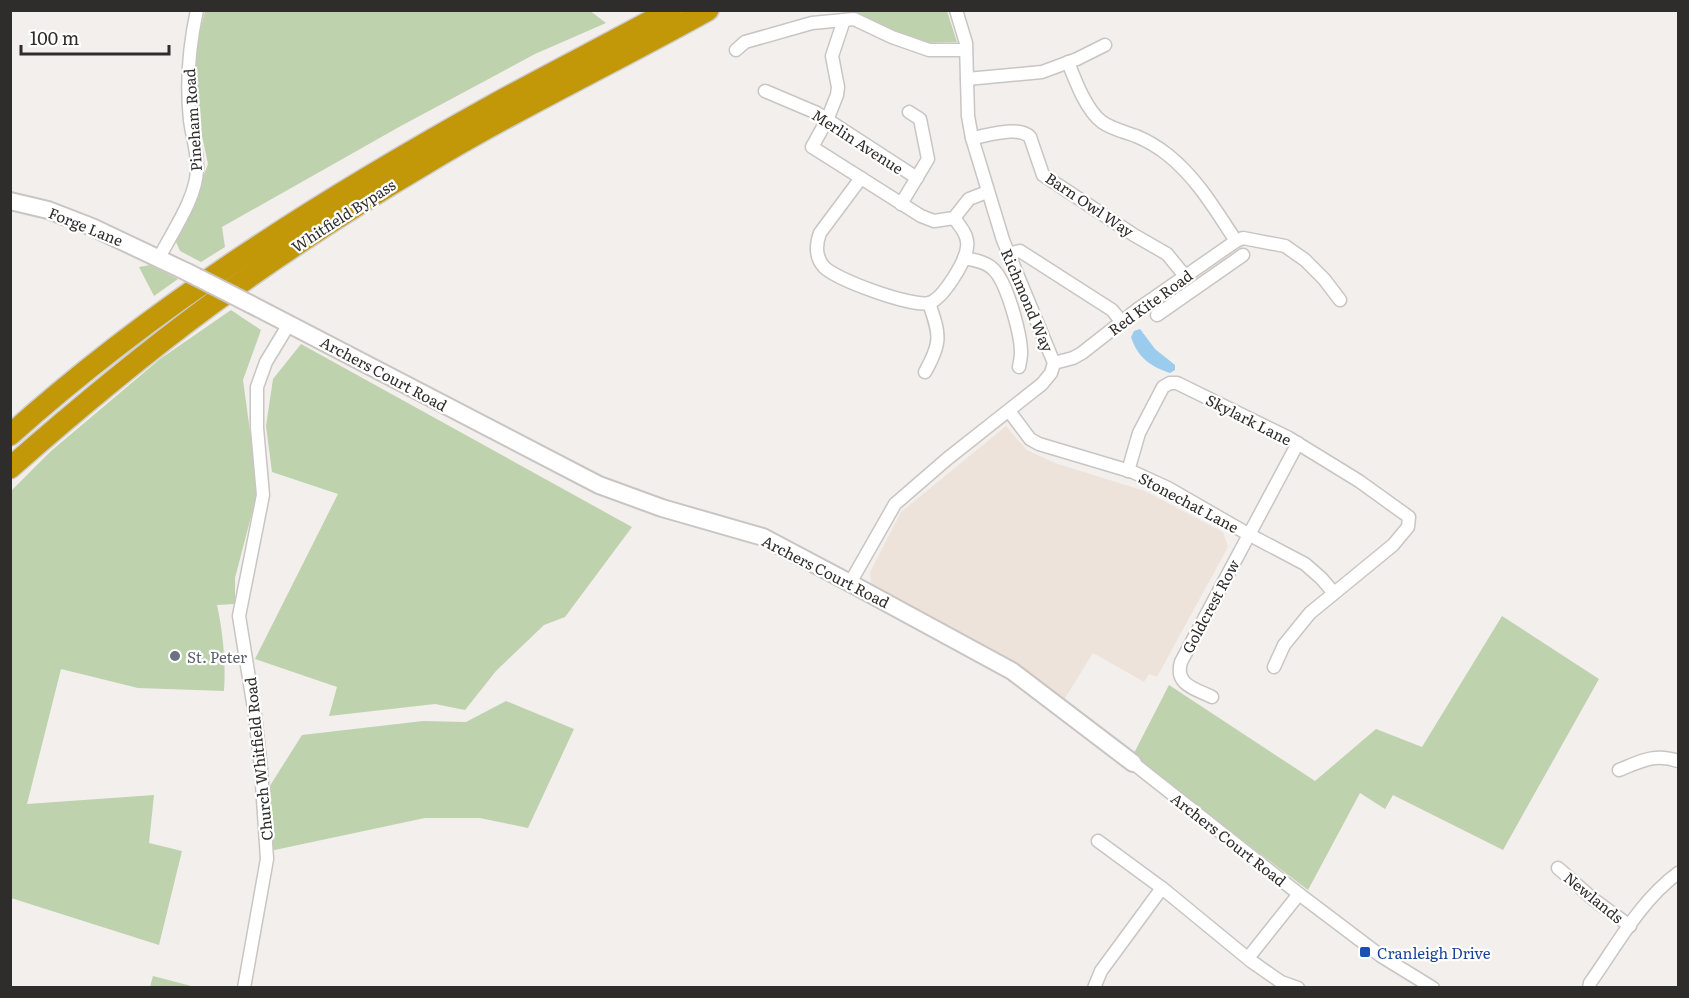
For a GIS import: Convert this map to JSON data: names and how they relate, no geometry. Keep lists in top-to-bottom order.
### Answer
{
  "streets": {
    "highway": ["Whitfield Bypass"],
    "street": [
      "Pineham Road",
      "Merlin Avenue",
      "Barn Owl Way",
      "Forge Lane",
      "Richmond Way",
      "Red Kite Road",
      "Archers Court Road",
      "Skylark Lane",
      "Stonechat Lane",
      "Goldcrest Row",
      "Church Whitfield Road",
      "Newlands"
    ]
  },
  "crossings": [
    ["Pineham Road", "Forge Lane"],
    ["Pineham Road", "Archers Court Road"],
    ["Barn Owl Way", "Richmond Way"],
    ["Barn Owl Way", "Red Kite Road"],
    ["Forge Lane", "Archers Court Road"],
    ["Richmond Way", "Red Kite Road"],
    ["Richmond Way", "Archers Court Road"],
    ["Richmond Way", "Stonechat Lane"],
    ["Archers Court Road", "Church Whitfield Road"],
    ["Skylark Lane", "Stonechat Lane"],
    ["Stonechat Lane", "Goldcrest Row"]
  ],
  "places": {
    "other": ["St. Peter"],
    "transit": ["Cranleigh Drive"]
  },
  "scale_bar": "100 m"
}
